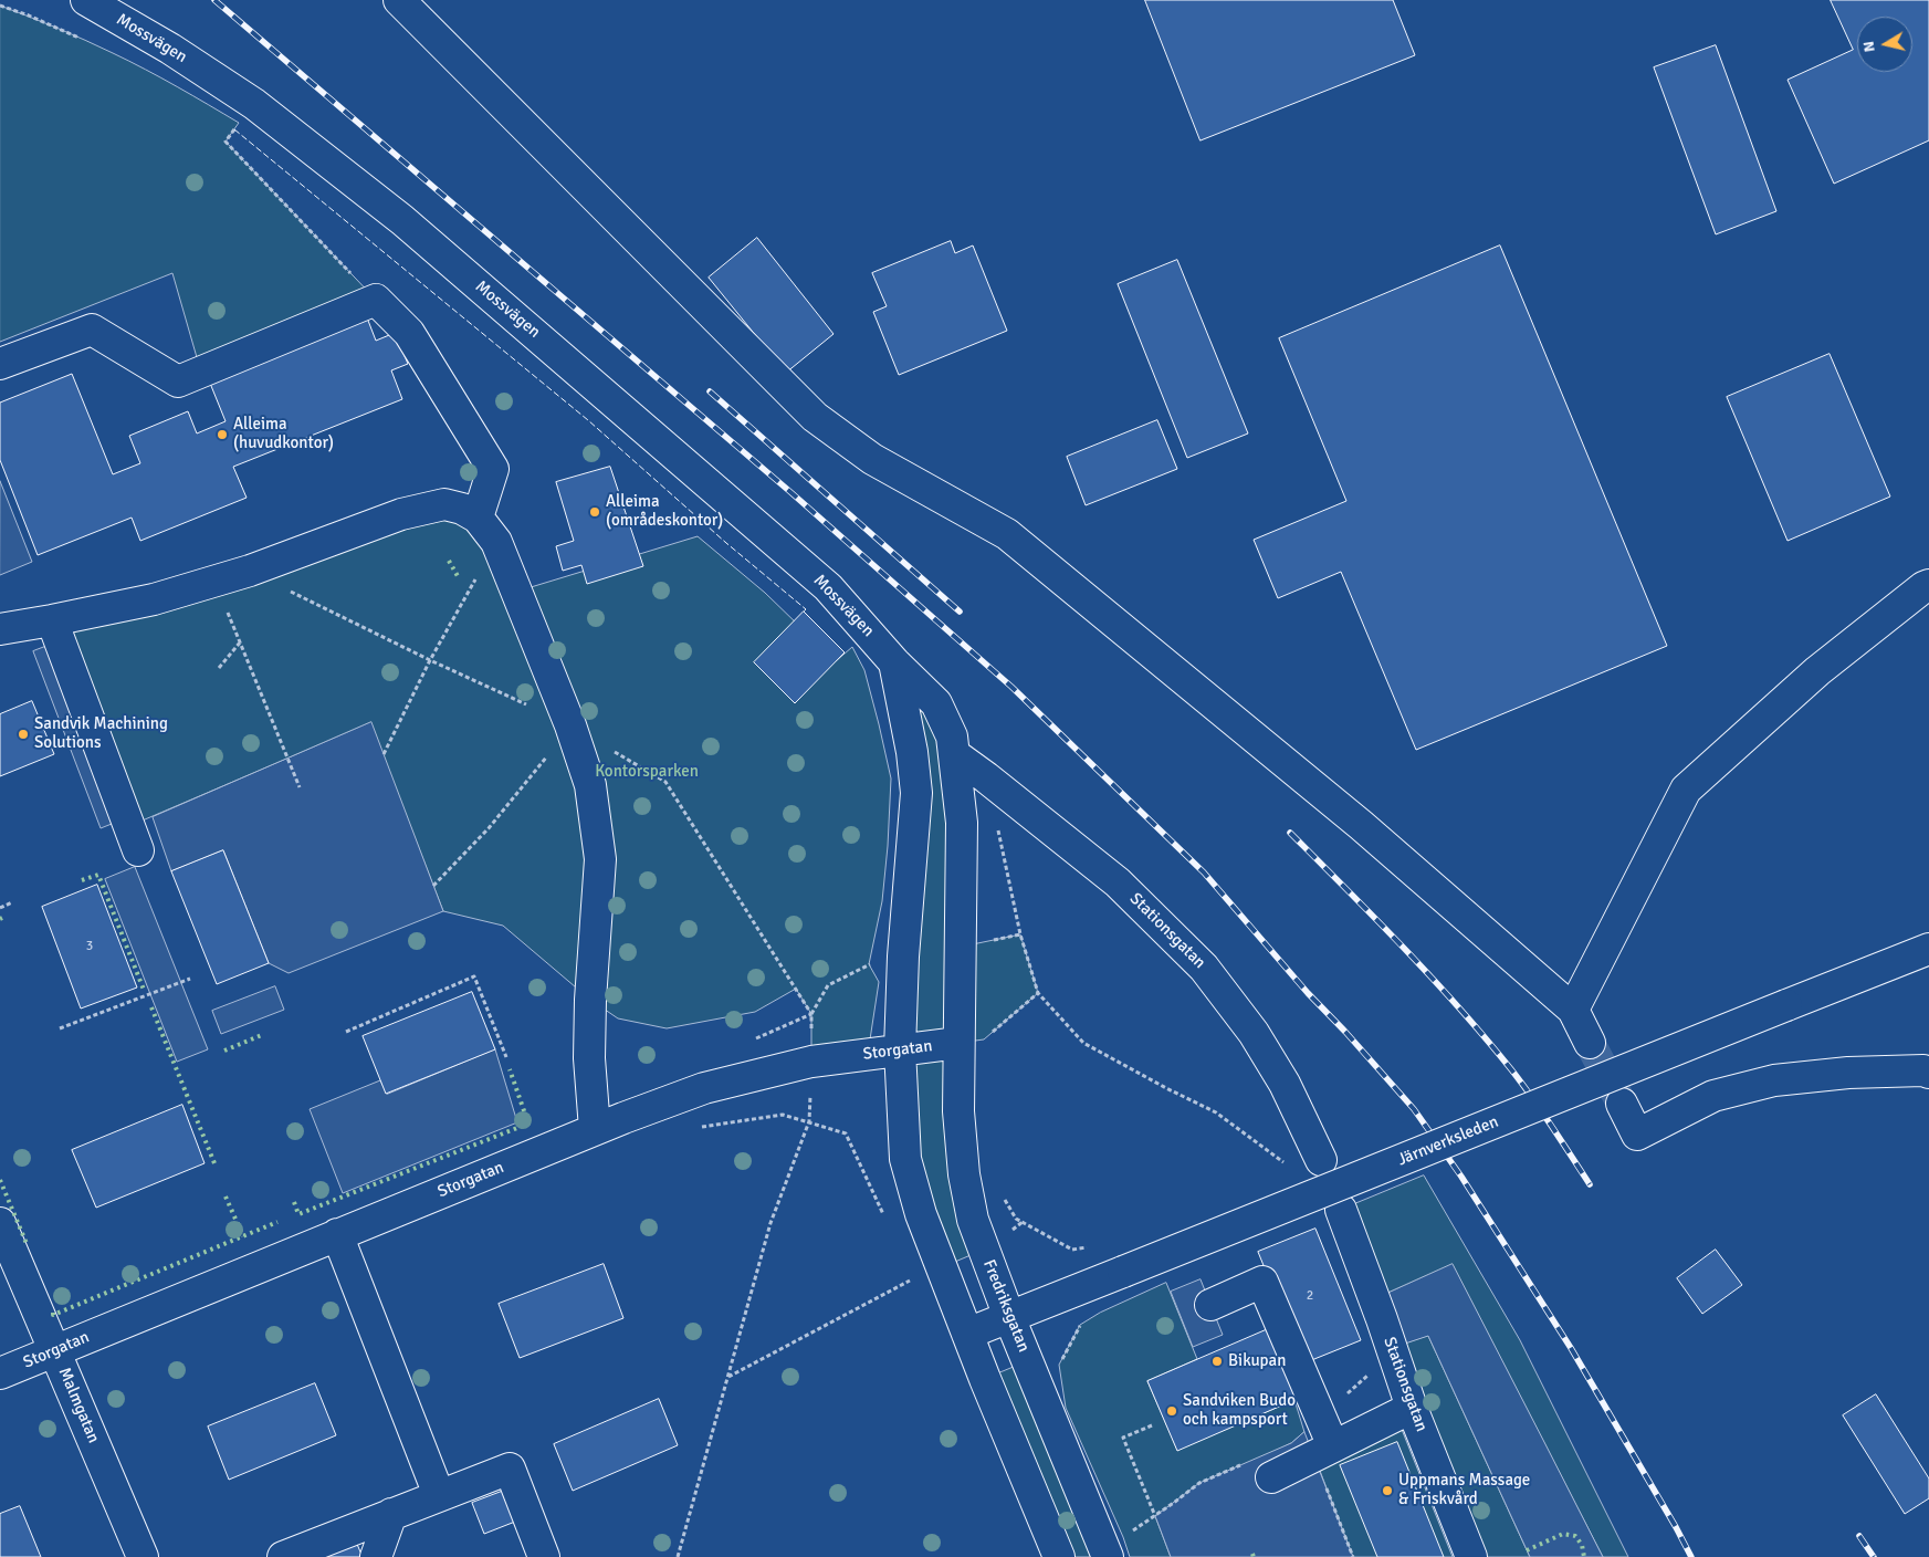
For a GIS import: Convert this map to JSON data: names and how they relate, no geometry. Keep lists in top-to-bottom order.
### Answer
{
  "streets": {
    "street": [
      "Mossvägen",
      "Stationsgatan",
      "Storgatan",
      "Järnverksleden",
      "Fredriksgatan",
      "Malmgatan"
    ]
  },
  "crossings": [
    ["Mossvägen", "Stationsgatan"],
    ["Mossvägen", "Storgatan"],
    ["Mossvägen", "Fredriksgatan"],
    ["Storgatan", "Fredriksgatan"],
    ["Storgatan", "Malmgatan"],
    ["Järnverksleden", "Fredriksgatan"]
  ],
  "parks": ["Kontorsparken"],
  "places": [
    "Alleima (huvudkontor)",
    "Alleima (områdeskontor)",
    "Sandvik Machining Solutions",
    "Bikupan",
    "Sandviken Budo och kampsport",
    "Uppmans Massage & Friskvård"
  ],
  "house_numbers": ["3", "2"],
  "north": "left"
}
